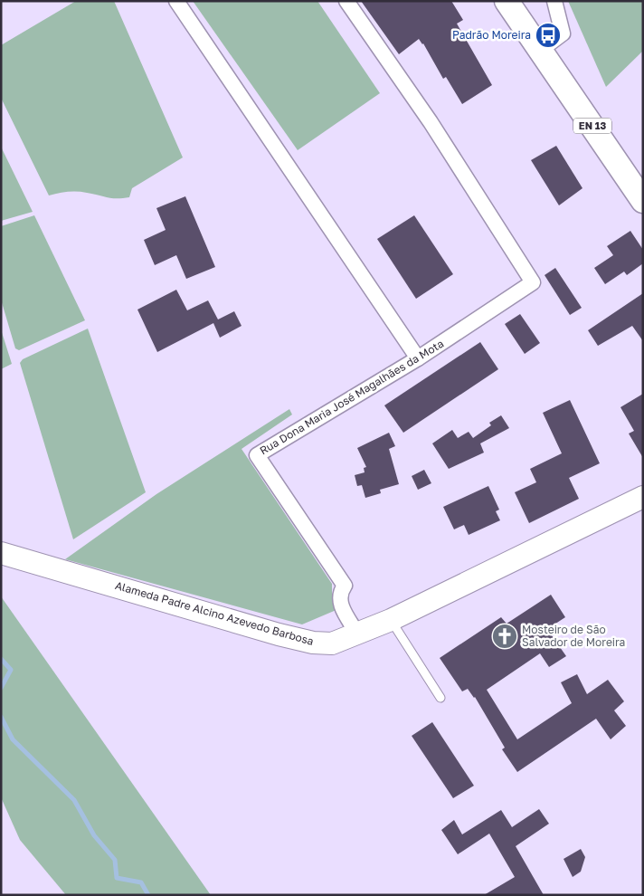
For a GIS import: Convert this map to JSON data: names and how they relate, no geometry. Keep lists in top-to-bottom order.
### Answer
{
  "streets": {
    "main road": ["EN 13", "Alameda Padre Alcino Azevedo Barbosa"],
    "street": ["Rua Dona Maria José Magalhães da Mota"]
  },
  "crossings": [
    ["Rua Dona Maria José Magalhães da Mota", "Alameda Padre Alcino Azevedo Barbosa"]
  ],
  "places": {
    "bus stop": ["Padrão Moreira"],
    "church": ["Mosteiro de São Salvador de Moreira"]
  }
}
